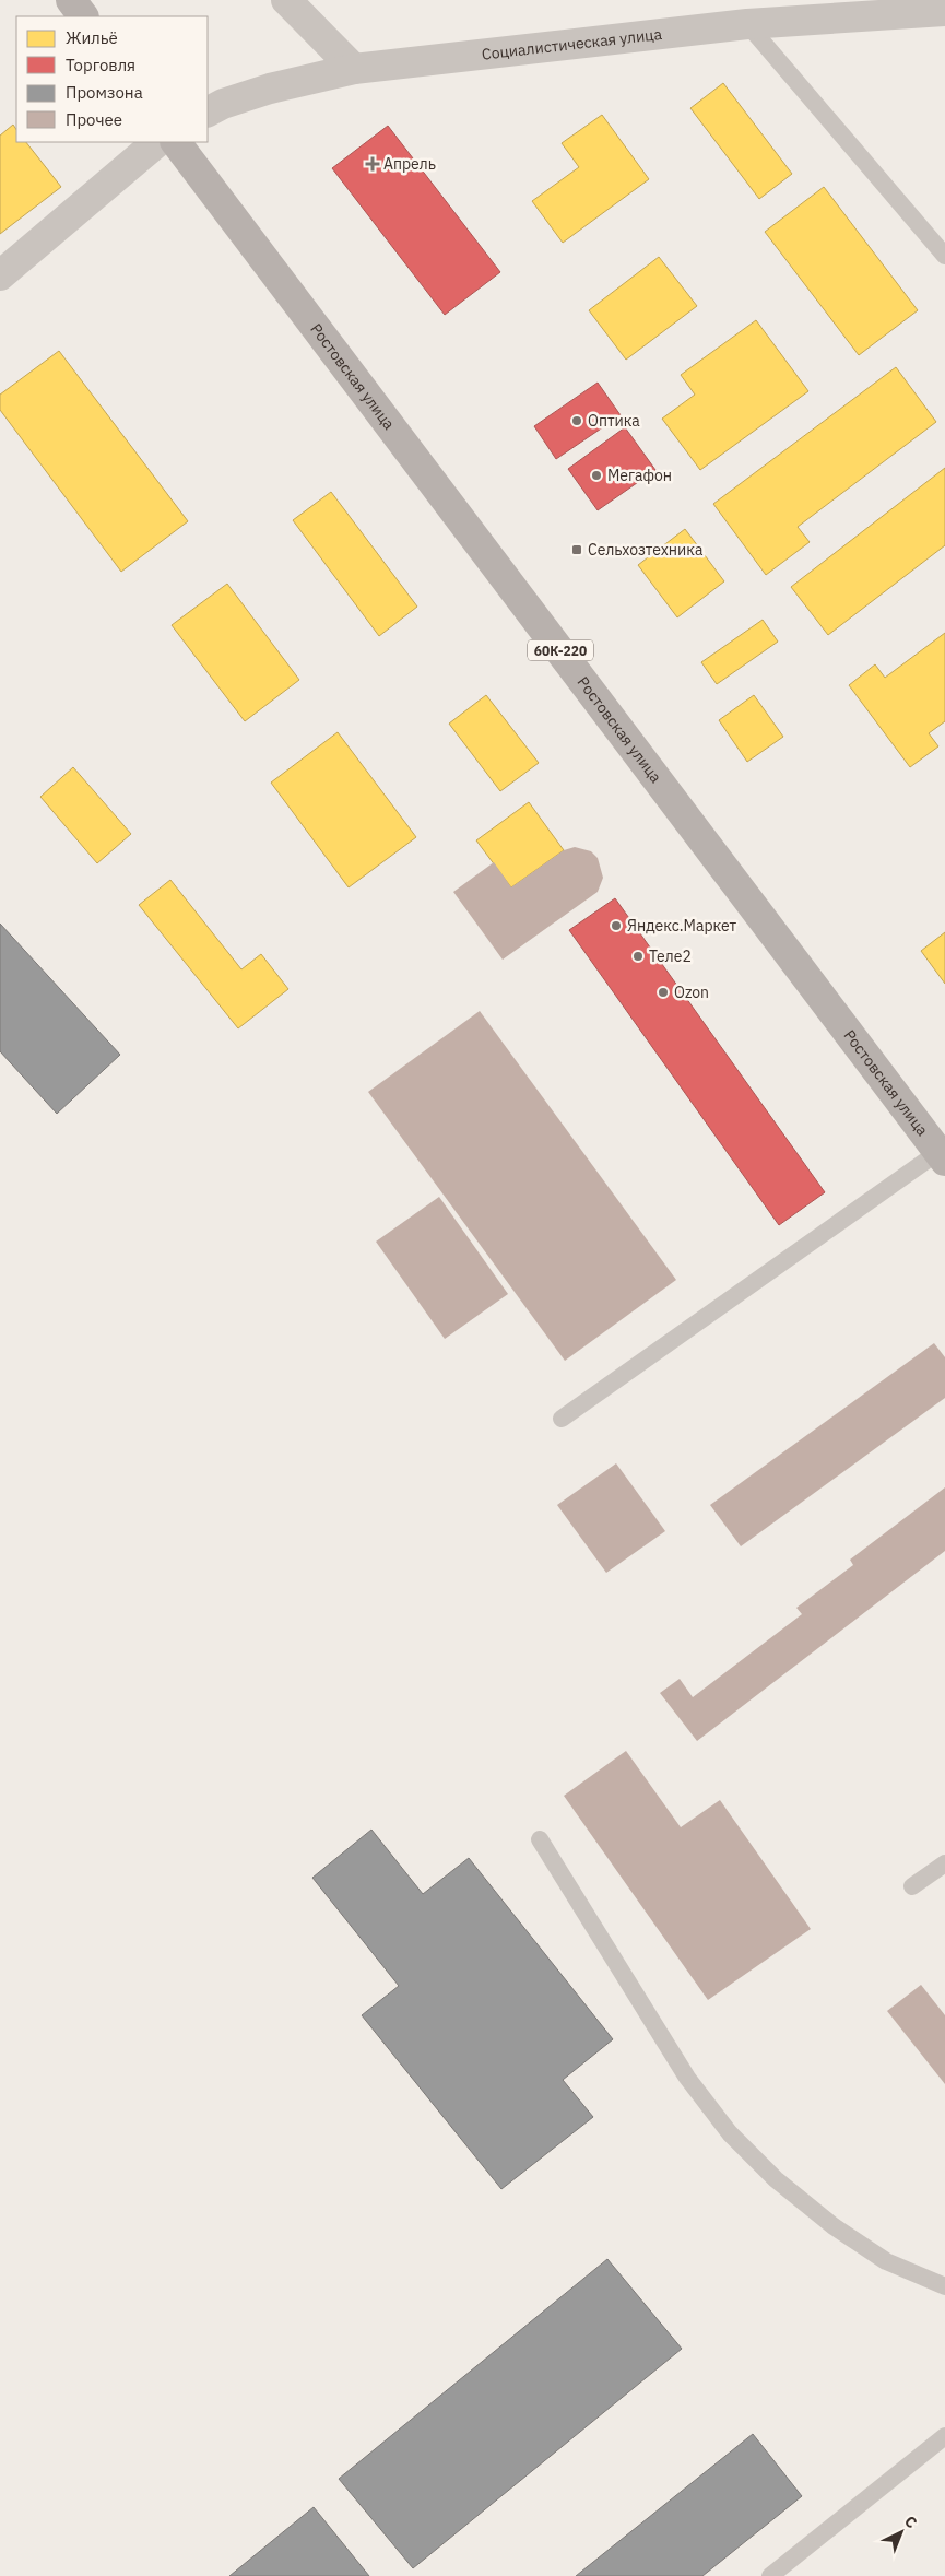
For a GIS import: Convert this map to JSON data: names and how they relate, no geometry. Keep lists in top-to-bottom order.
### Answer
{
  "streets": {
    "main road": ["Ростовская улица", "60К-220"],
    "street": ["Социалистическая улица"]
  },
  "places": {
    "health": ["Апрель"],
    "other": [
      "Оптика",
      "Мегафон",
      "Яндекс.Маркет",
      "Теле2",
      "Ozon"
    ],
    "transit": ["Сельхозтехника"]
  },
  "legend": [
    "Жильё",
    "Торговля",
    "Промзона",
    "Прочее"
  ],
  "north": "top right"
}
